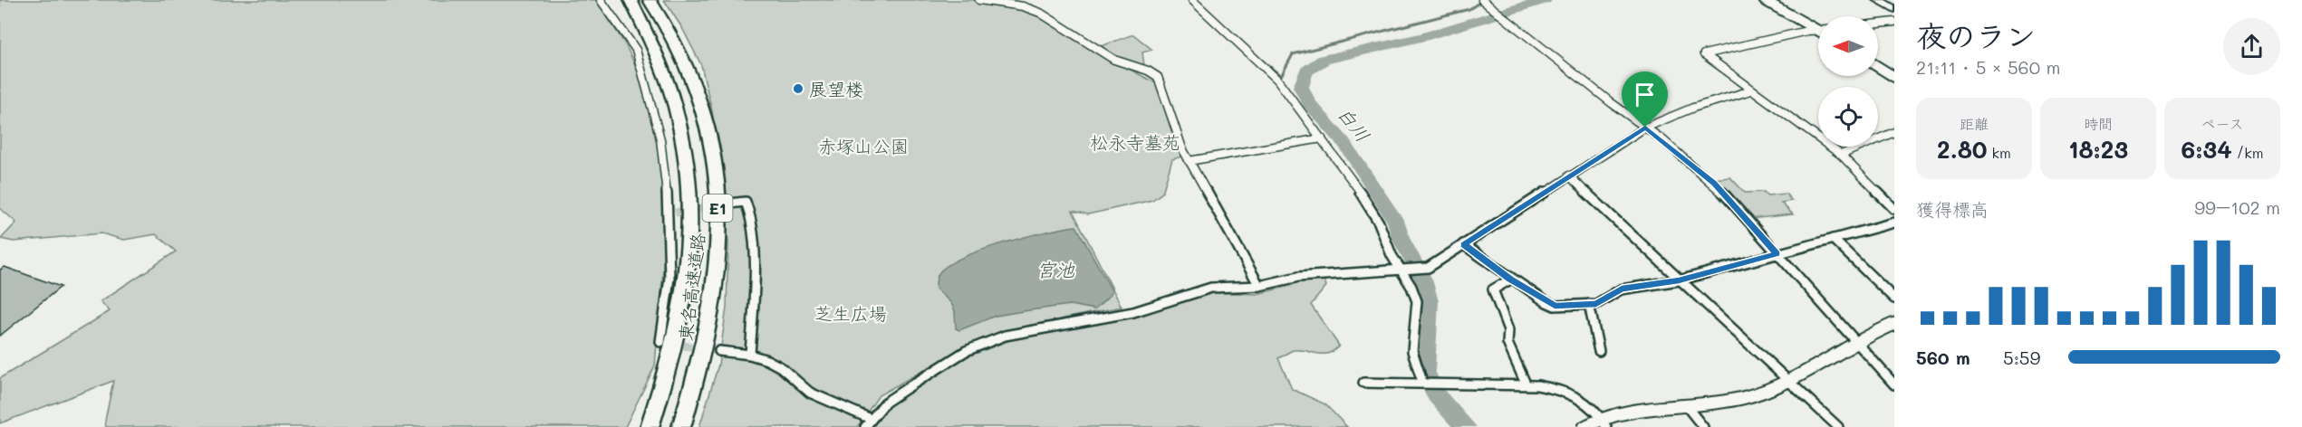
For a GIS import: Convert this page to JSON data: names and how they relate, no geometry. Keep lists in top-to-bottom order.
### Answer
{
  "streets": {
    "highway": ["E1", "東名高速道路"]
  },
  "water": ["白川", "宮池"],
  "parks": ["松永寺墓苑", "赤塚山公園", "芝生広場"],
  "places": ["展望楼"],
  "north": "left",
  "page": {
    "heading": ["夜のラン", "21:11 · 5 × 560 m"],
    "stats": [
      ["距離", "2.80 km"],
      ["時間", "18:23"],
      ["ペース", "6:34 /km"]
    ],
    "chart": ["獲得標高", "99–102 m"],
    "list": [
      {
        "name": "560 m",
        "note": "5:59"
      }
    ]
  }
}
